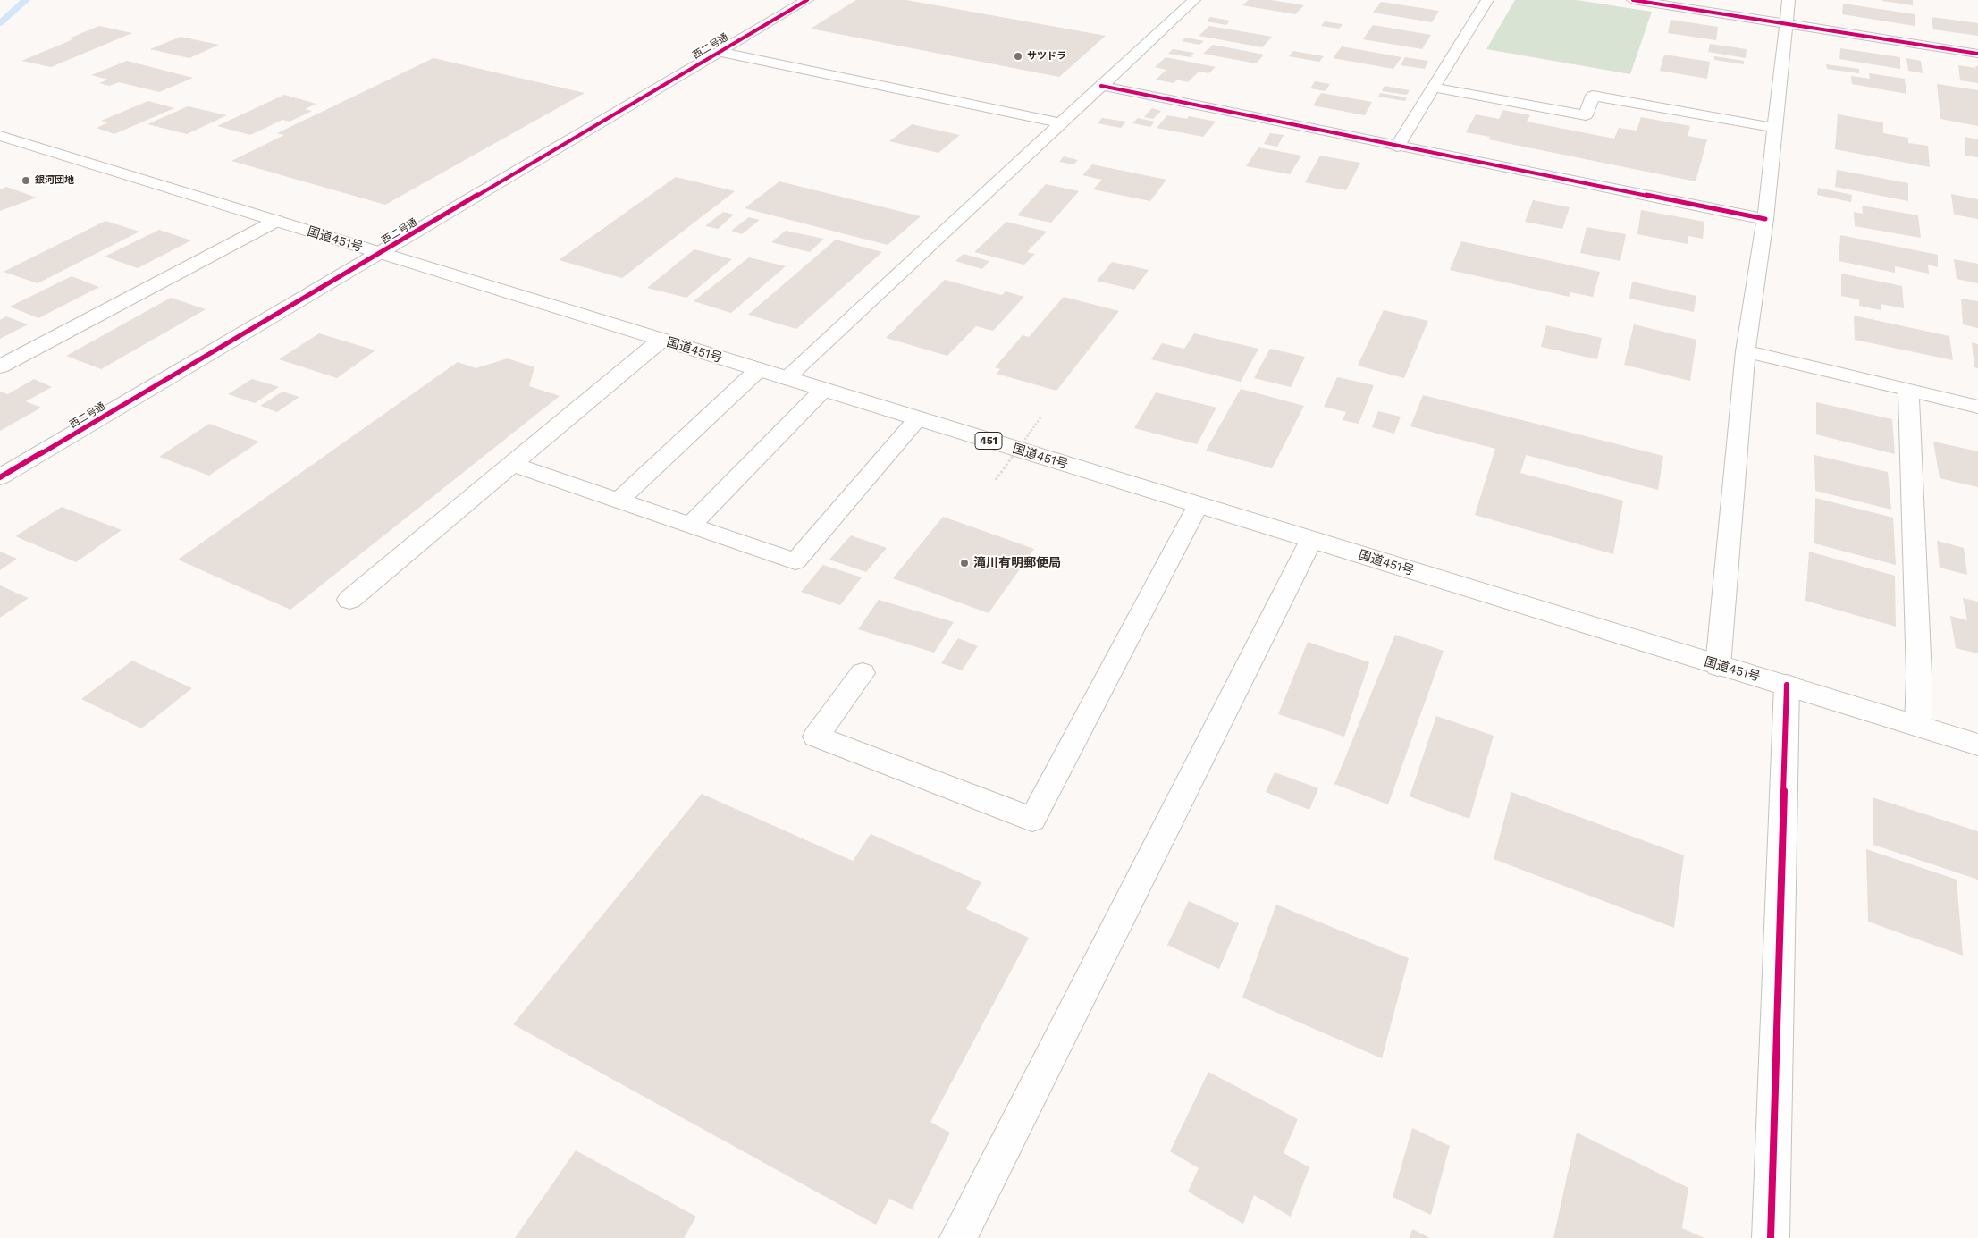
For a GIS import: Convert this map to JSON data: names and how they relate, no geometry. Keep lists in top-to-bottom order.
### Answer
{
  "streets": {
    "main road": ["西二号通", "国道451号", "451"]
  },
  "crossings": [
    ["西二号通", "国道451号"]
  ],
  "places": ["サツドラ", "銀河団地", "滝川有明郵便局"]
}
